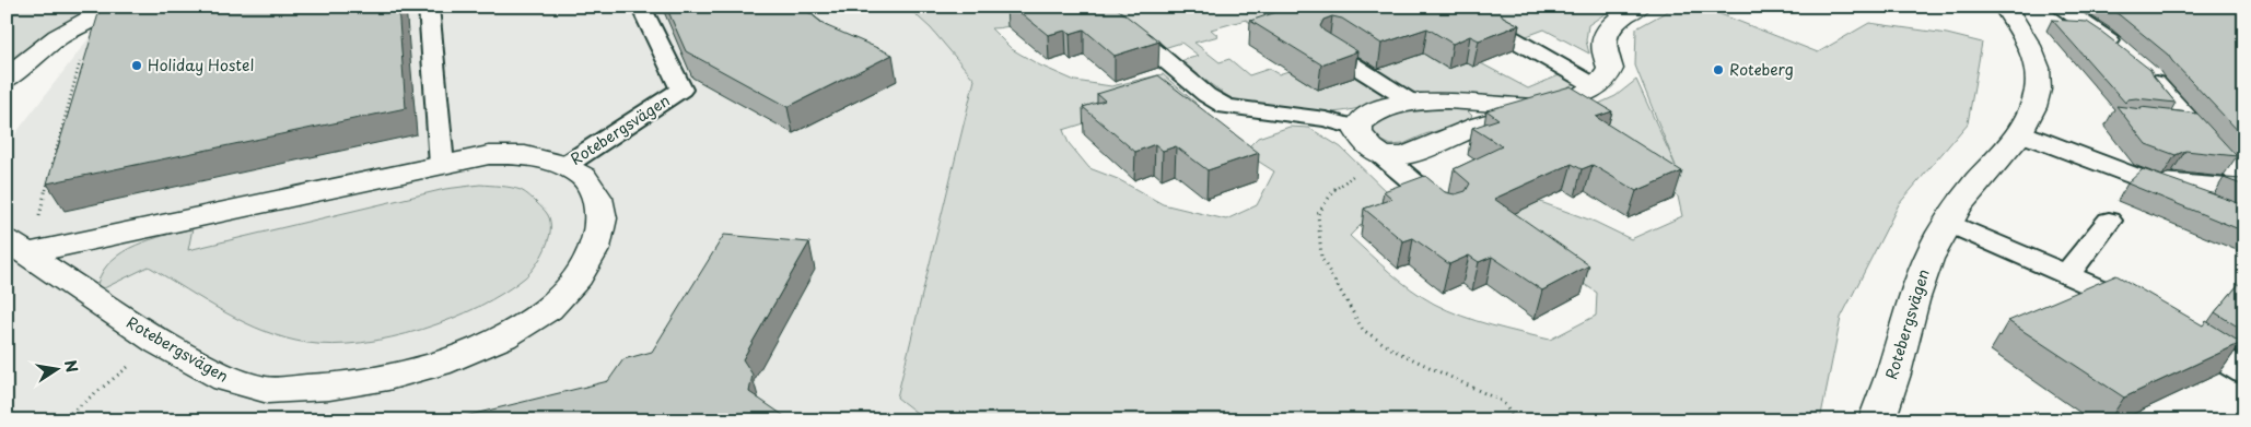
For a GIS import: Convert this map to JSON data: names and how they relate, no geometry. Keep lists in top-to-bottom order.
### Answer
{
  "streets": {
    "street": ["Rotebergsvägen"]
  },
  "places": ["Holiday Hostel", "Roteberg"],
  "north": "right"
}
